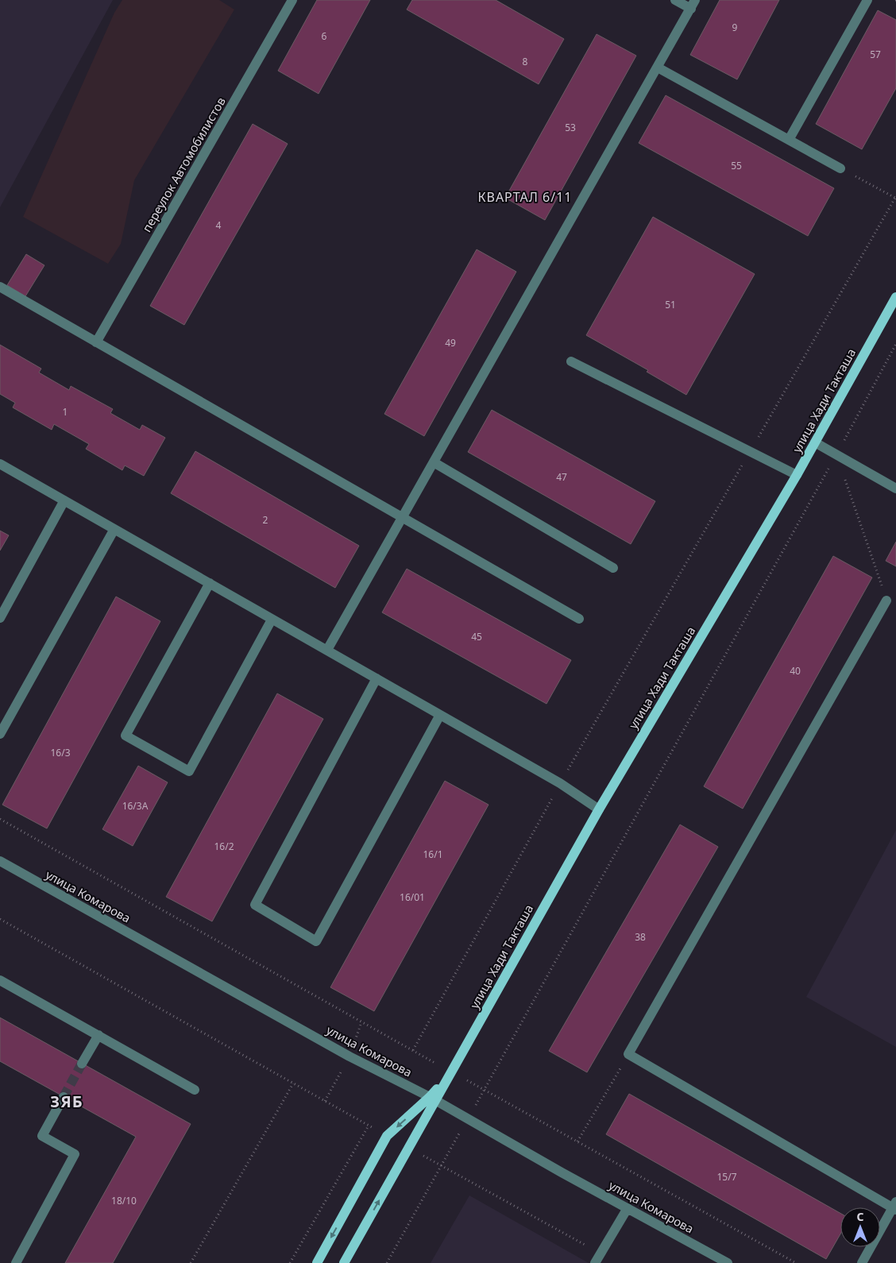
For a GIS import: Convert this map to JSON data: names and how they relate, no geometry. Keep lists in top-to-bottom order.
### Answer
{
  "streets": {
    "main road": ["улица Хади Такташа"],
    "street": ["переулок Автомобилистов", "улица Комарова"]
  },
  "crossings": [
    ["улица Хади Такташа", "улица Комарова"]
  ],
  "districts": ["КВАРТАЛ 6/11", "ЗЯБ"],
  "house_numbers": [
    "9",
    "6",
    "57",
    "8",
    "53",
    "55",
    "4",
    "51",
    "49",
    "1",
    "47",
    "2",
    "45",
    "40",
    "16/3",
    "16/3А",
    "16/2",
    "16/1",
    "16/01",
    "38",
    "15/7",
    "18/10"
  ],
  "north": "top"
}
